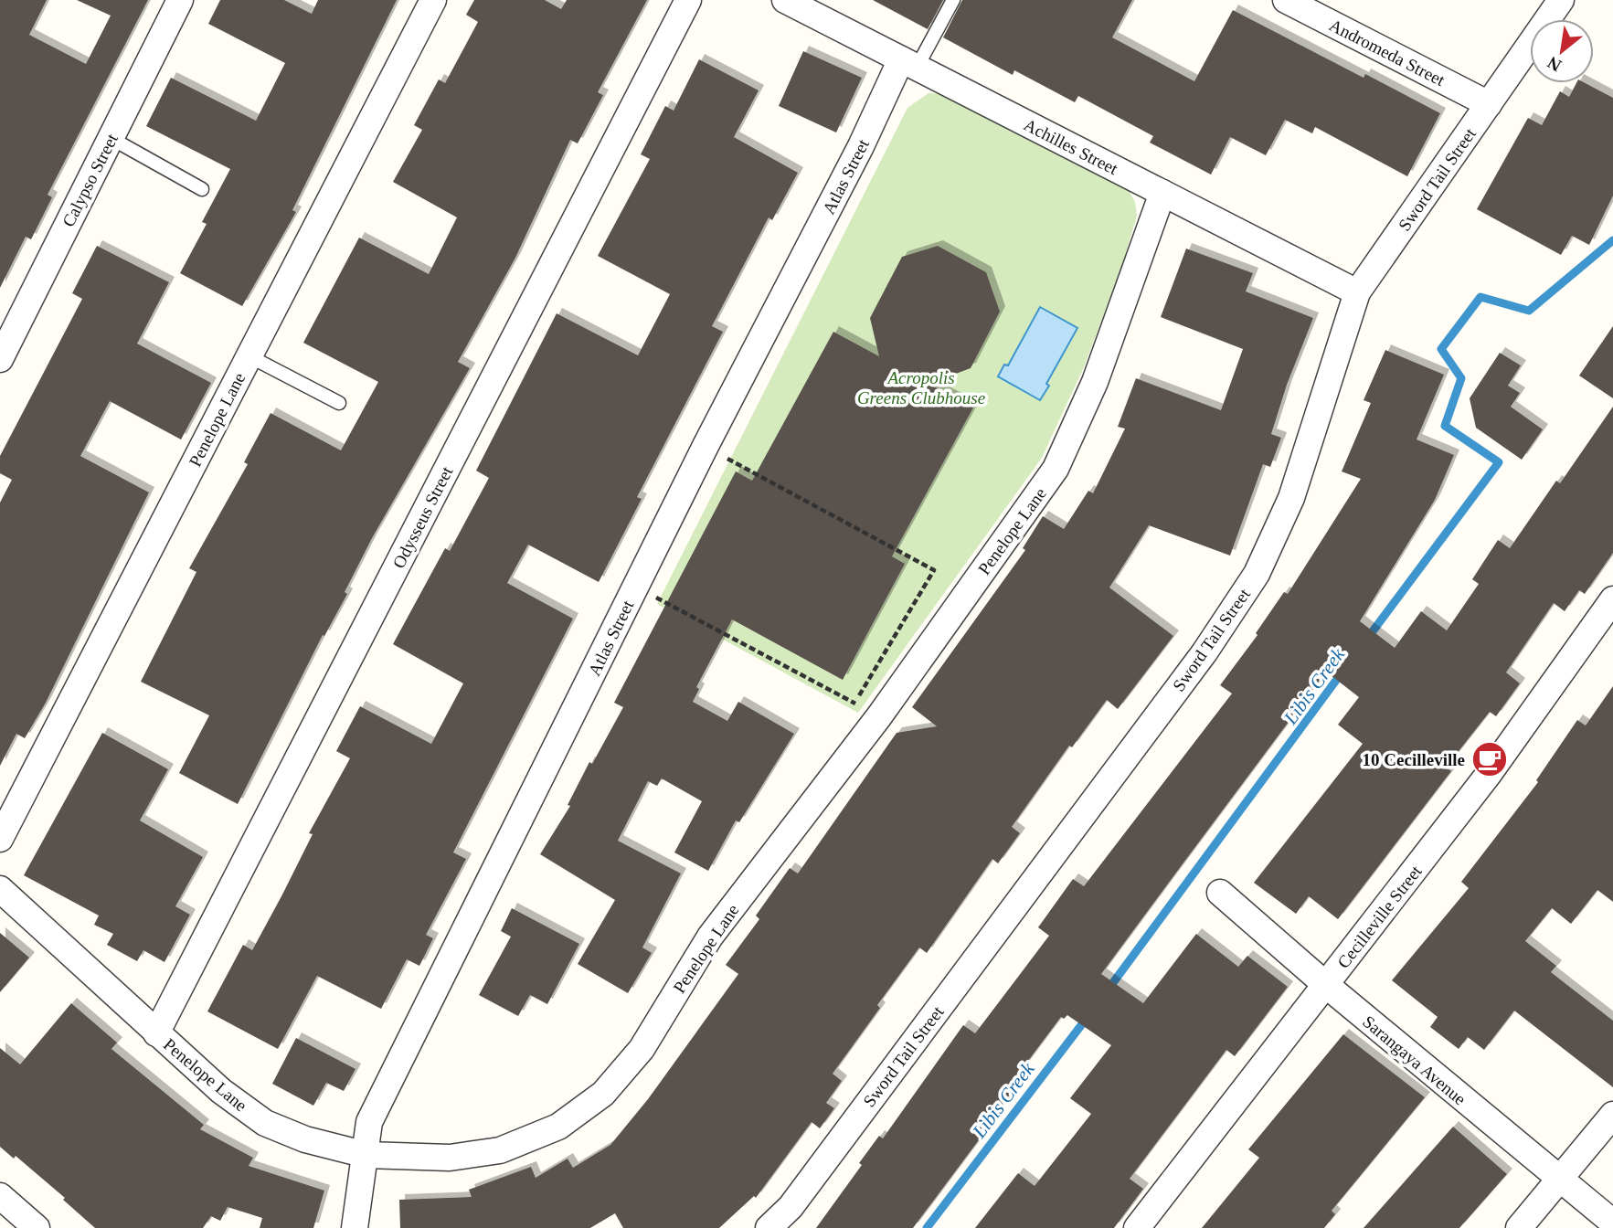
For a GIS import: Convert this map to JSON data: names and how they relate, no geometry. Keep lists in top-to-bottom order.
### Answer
{
  "streets": {
    "street": [
      "Andromeda Street",
      "Achilles Street",
      "Atlas Street",
      "Sword Tail Street",
      "Calypso Street",
      "Penelope Lane",
      "Odysseus Street",
      "Cecilleville Street",
      "Sarangaya Avenue"
    ]
  },
  "crossings": [
    ["Andromeda Street", "Sword Tail Street"],
    ["Achilles Street", "Atlas Street"],
    ["Achilles Street", "Sword Tail Street"],
    ["Achilles Street", "Penelope Lane"],
    ["Atlas Street", "Penelope Lane"],
    ["Penelope Lane", "Odysseus Street"],
    ["Cecilleville Street", "Sarangaya Avenue"]
  ],
  "water": ["Libis Creek"],
  "parks": ["Acropolis Greens Clubhouse"],
  "places": {
    "cafe": ["10 Cecilleville"]
  },
  "north": "bottom left"
}
